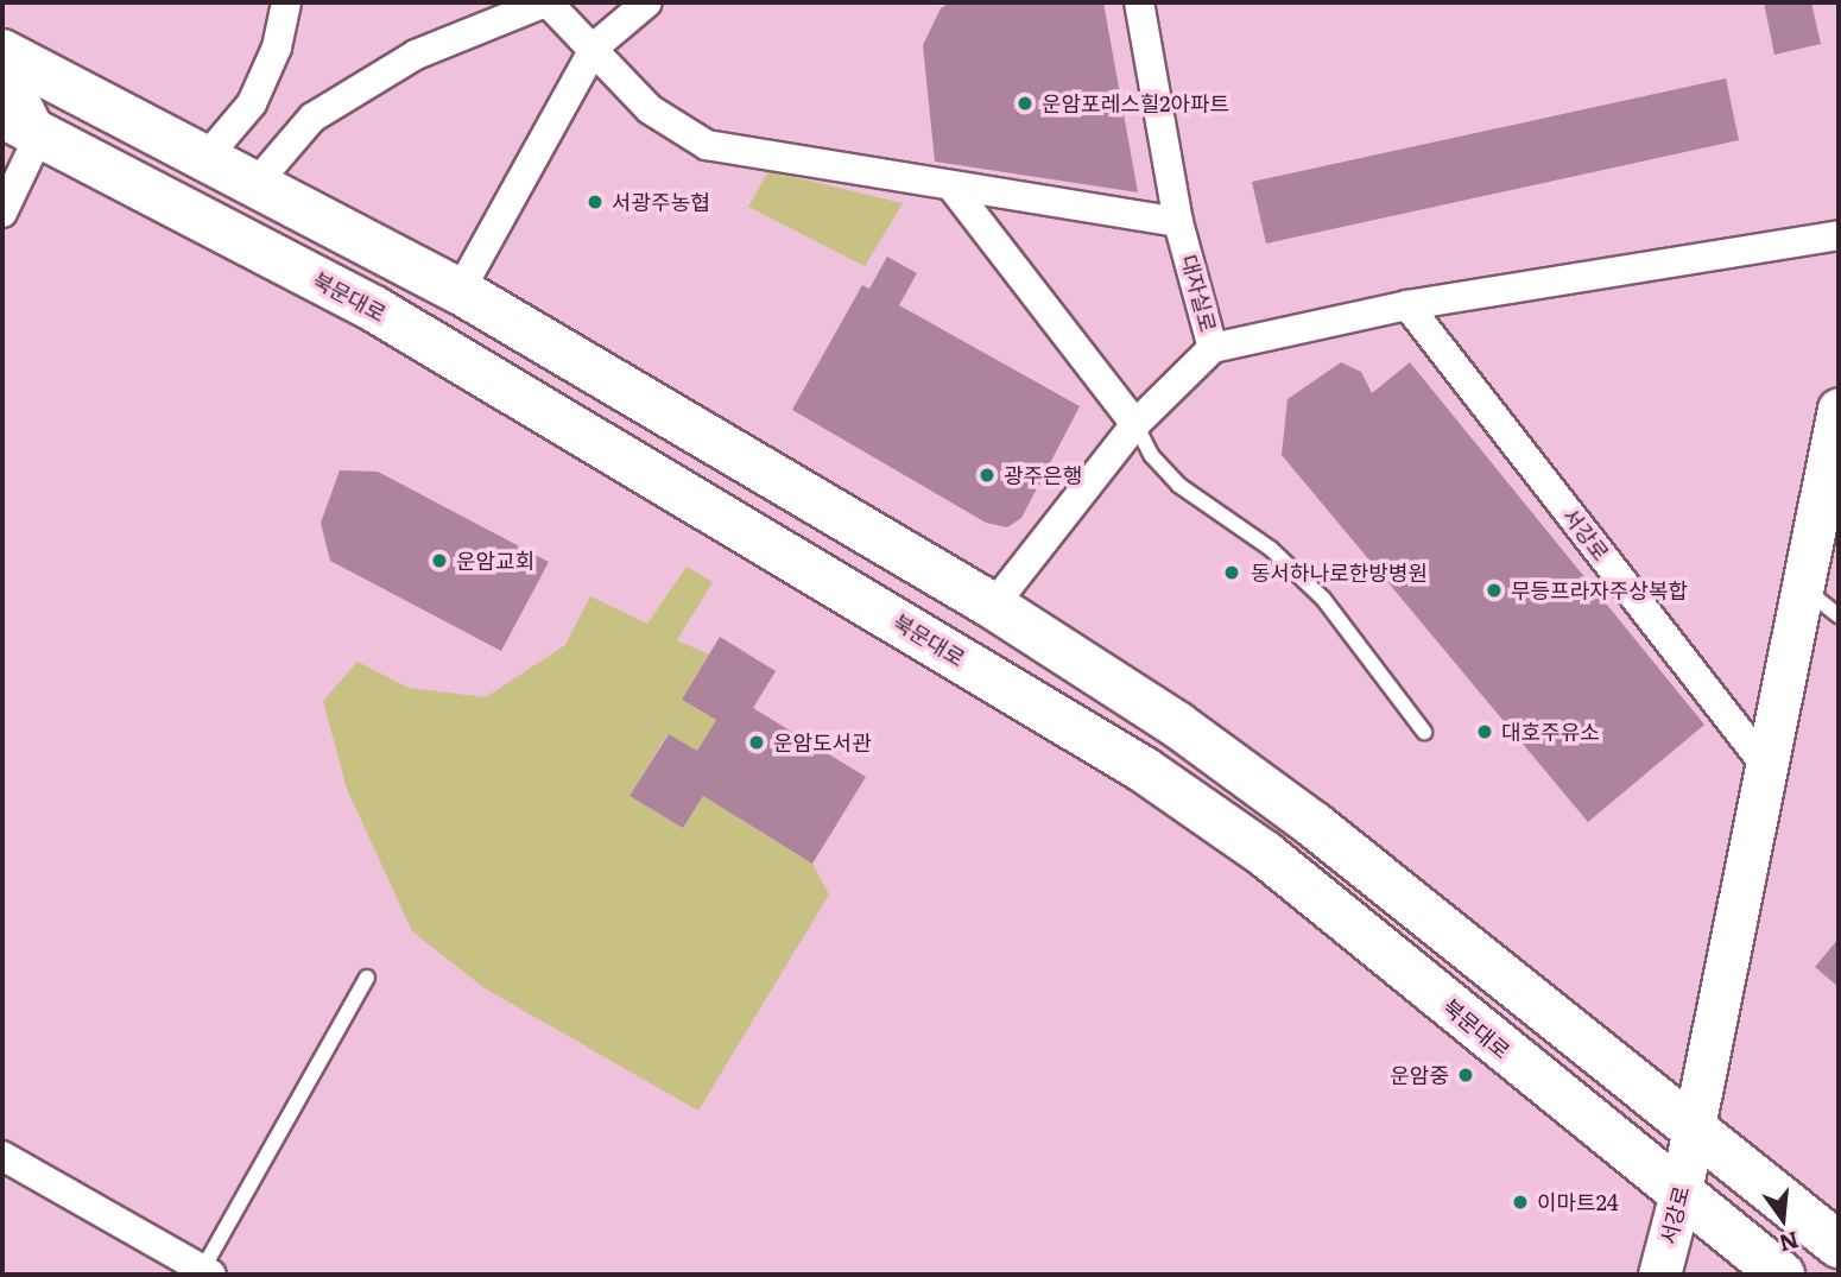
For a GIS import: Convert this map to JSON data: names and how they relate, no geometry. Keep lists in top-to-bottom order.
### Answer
{
  "streets": {
    "main road": ["북문대로", "서강로"],
    "street": ["대자실로"]
  },
  "crossings": [
    ["북문대로", "서강로"]
  ],
  "places": [
    "운암포레스힐2아파트",
    "서광주농협",
    "광주은행",
    "운암교회",
    "동서하나로한방병원",
    "무등프라자주상복합",
    "대호주유소",
    "운암도서관",
    "운암중",
    "이마트24"
  ],
  "north": "bottom"
}
